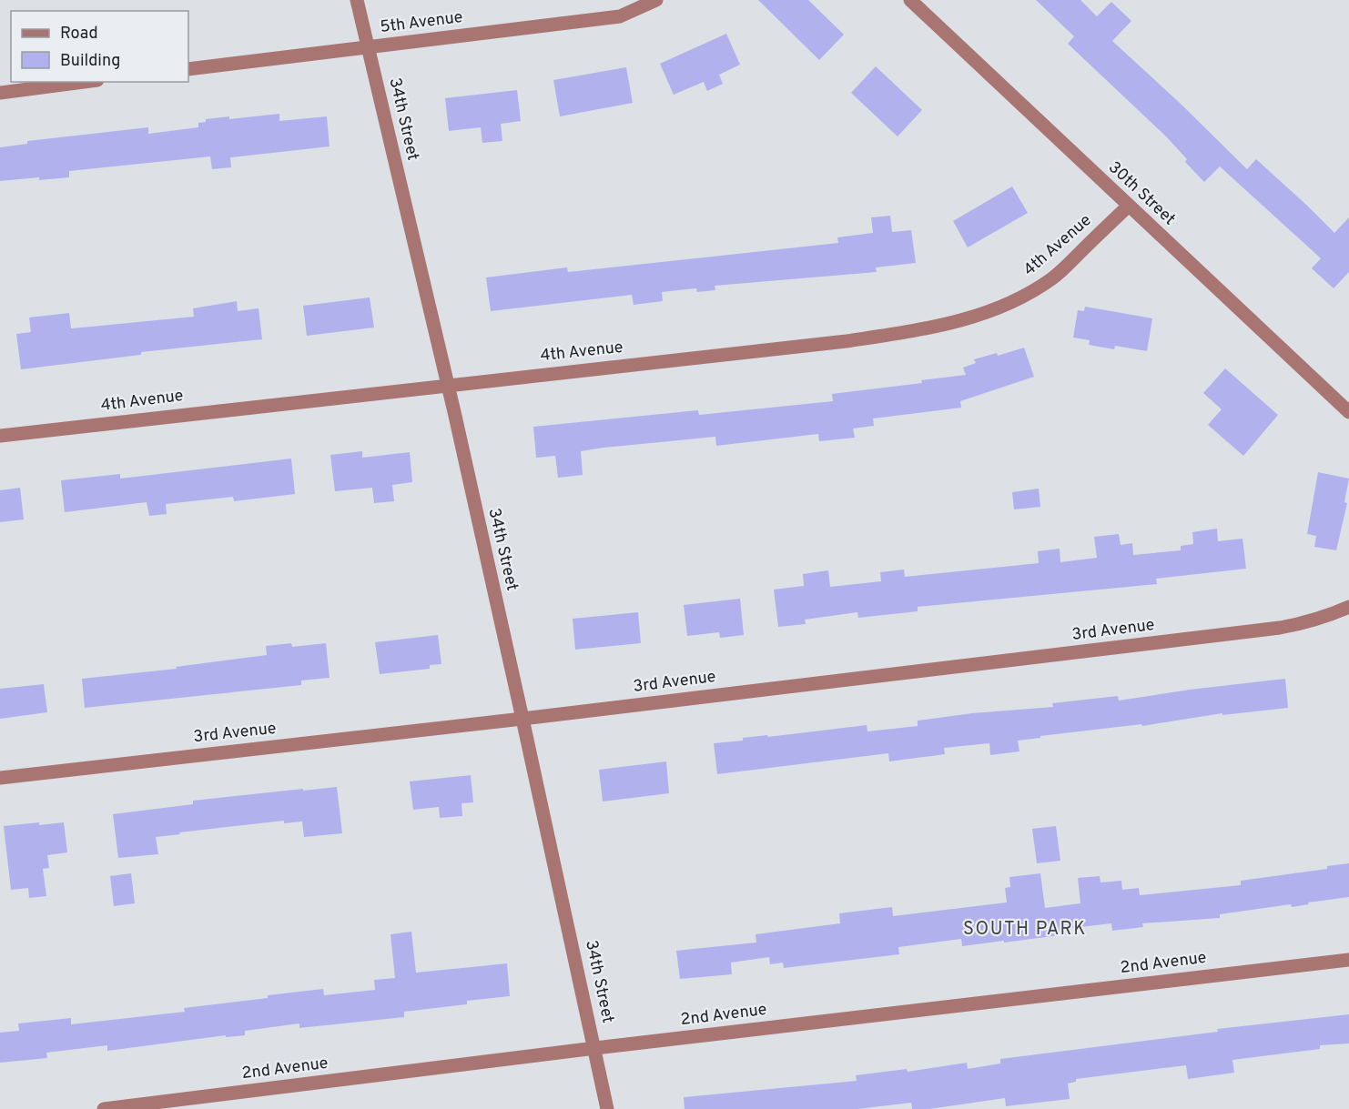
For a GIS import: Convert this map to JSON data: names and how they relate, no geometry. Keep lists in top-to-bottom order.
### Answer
{
  "streets": {
    "street": [
      "5th Avenue",
      "34th Street",
      "30th Street",
      "4th Avenue",
      "3rd Avenue",
      "2nd Avenue"
    ]
  },
  "crossings": [
    ["5th Avenue", "34th Street"],
    ["34th Street", "4th Avenue"],
    ["34th Street", "3rd Avenue"],
    ["34th Street", "2nd Avenue"],
    ["30th Street", "4th Avenue"]
  ],
  "districts": ["SOUTH PARK"],
  "legend": ["Road", "Building"]
}
